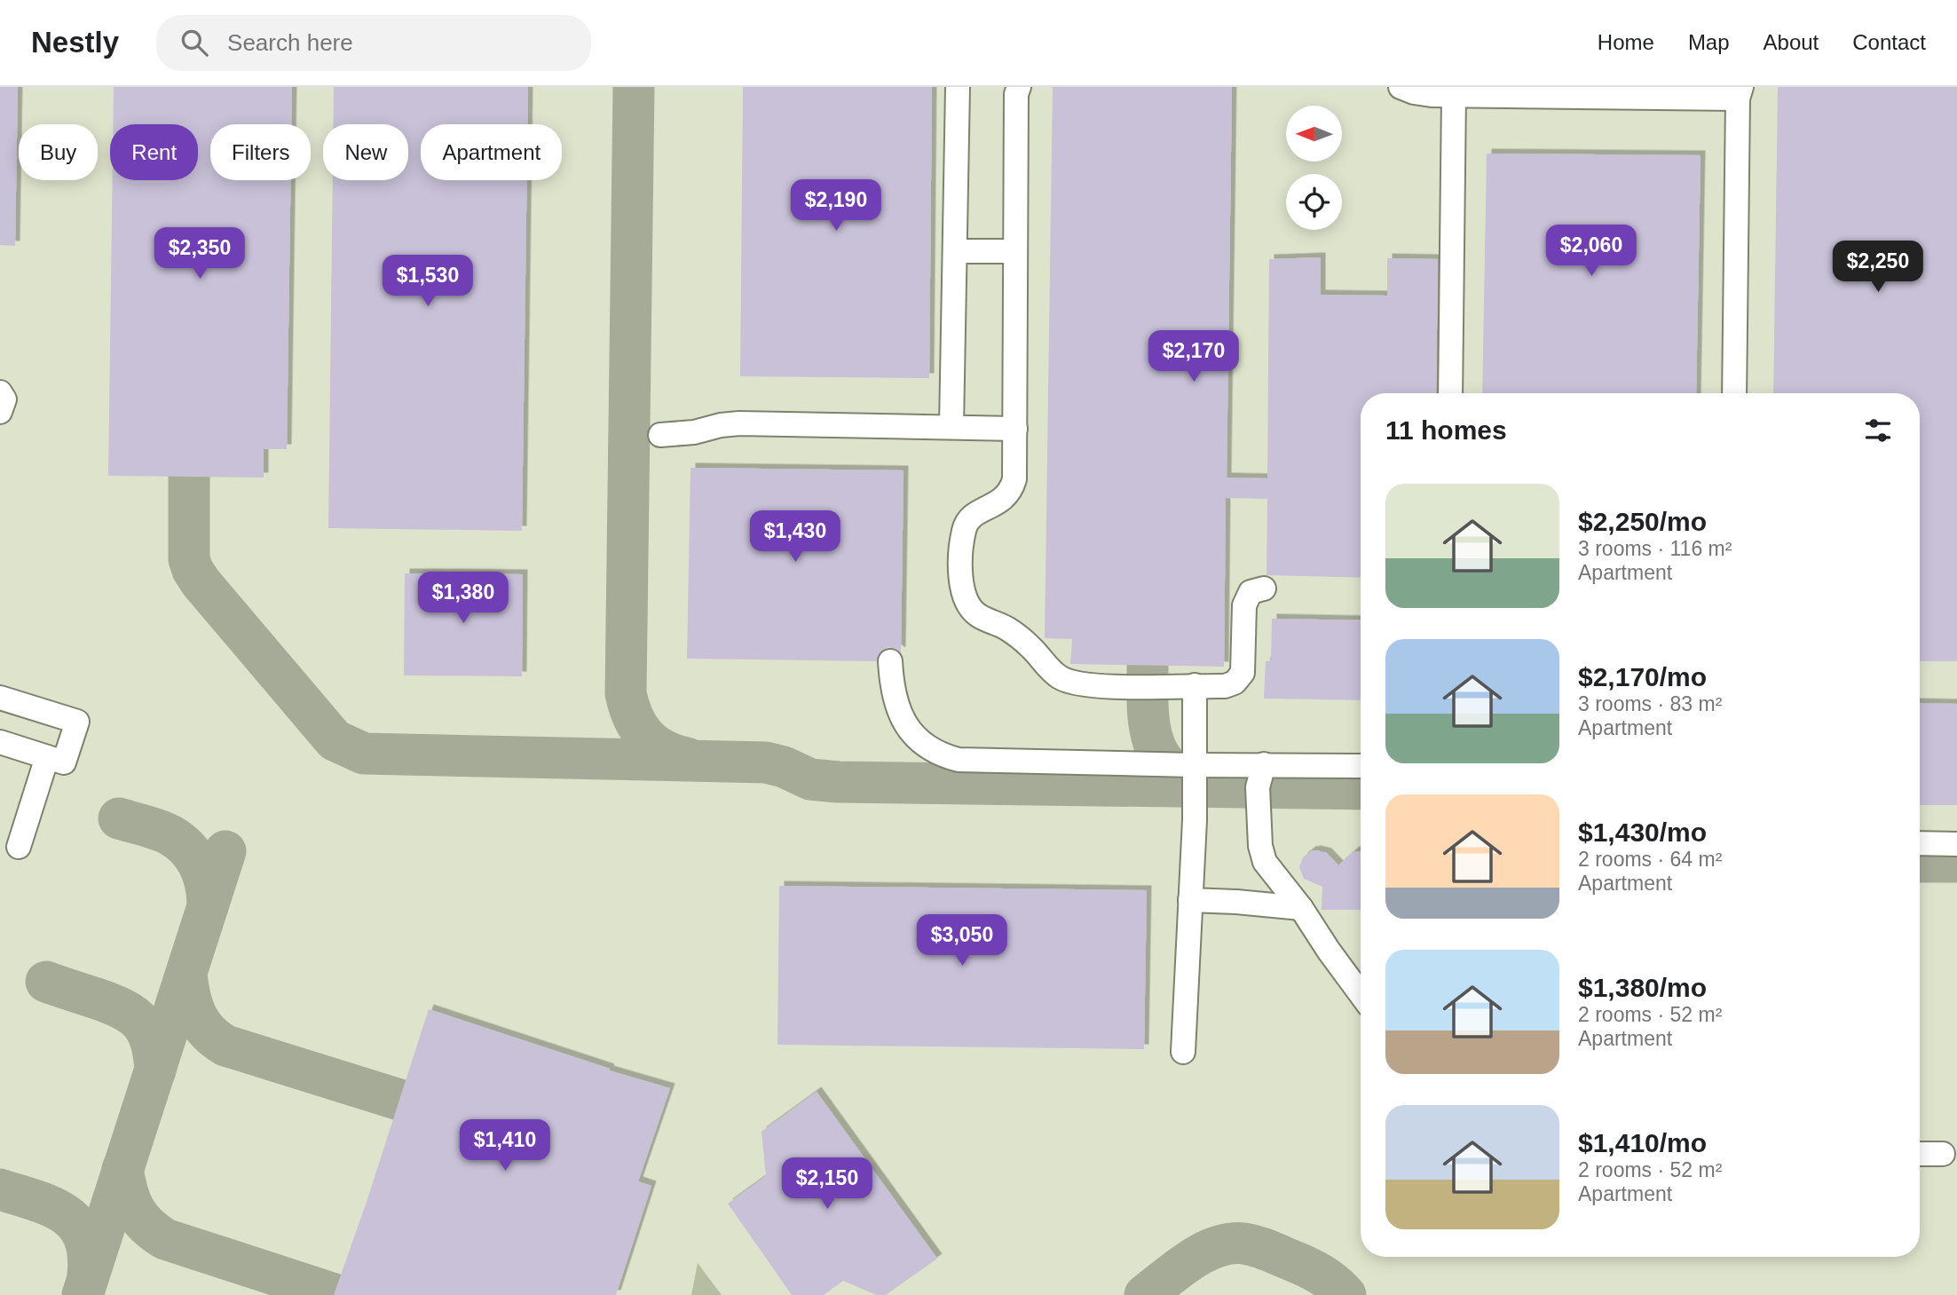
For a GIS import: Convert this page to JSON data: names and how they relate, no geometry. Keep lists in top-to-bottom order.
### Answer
{
  "north": "left",
  "page": {
    "header": "Nestly",
    "search": "Search here",
    "nav": [
      "Home",
      "Map",
      "About",
      "Contact"
    ],
    "chip": [
      "Buy",
      "Rent",
      "Filters",
      "New",
      "Apartment"
    ],
    "price": [
      "$2,190",
      "$2,060",
      "$2,350",
      "$2,250",
      "$1,530",
      "$2,170",
      "$1,430",
      "$1,380",
      "$3,050",
      "$1,410",
      "$2,150"
    ],
    "heading": "11 homes",
    "list": [
      {
        "name": "$2,250/mo",
        "note": "3 rooms · 116 m² · Apartment"
      },
      {
        "name": "$2,170/mo",
        "note": "3 rooms · 83 m² · Apartment"
      },
      {
        "name": "$1,430/mo",
        "note": "2 rooms · 64 m² · Apartment"
      },
      {
        "name": "$1,380/mo",
        "note": "2 rooms · 52 m² · Apartment"
      },
      {
        "name": "$1,410/mo",
        "note": "2 rooms · 52 m² · Apartment"
      }
    ]
  }
}
